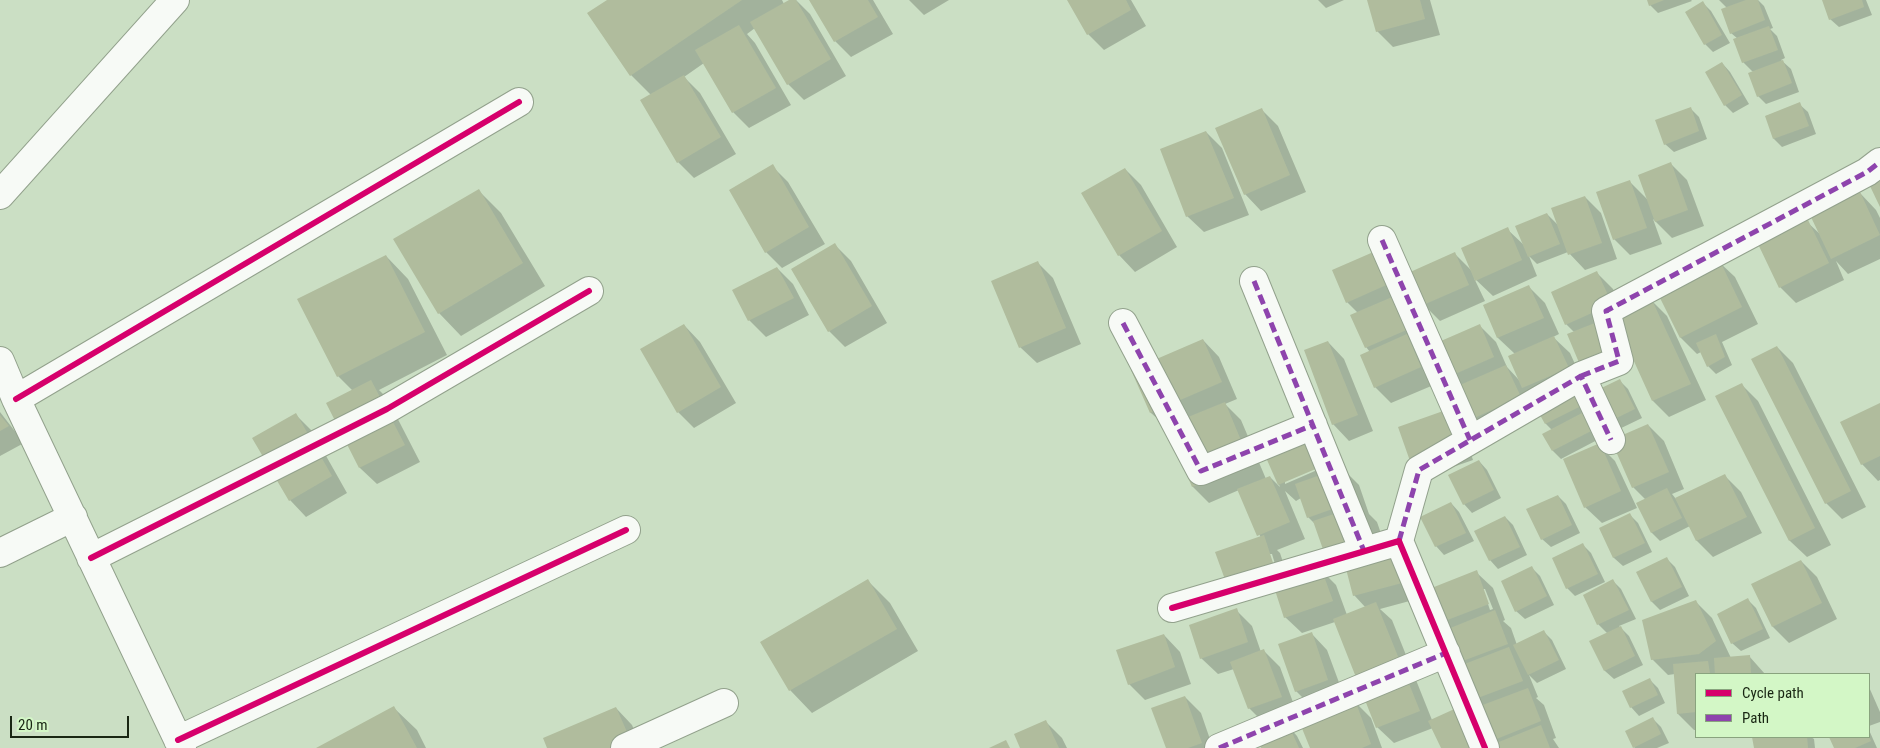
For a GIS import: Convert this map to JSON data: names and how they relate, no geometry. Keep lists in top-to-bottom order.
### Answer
{
  "legend": ["Cycle path", "Path"],
  "scale_bar": "20 m"
}
